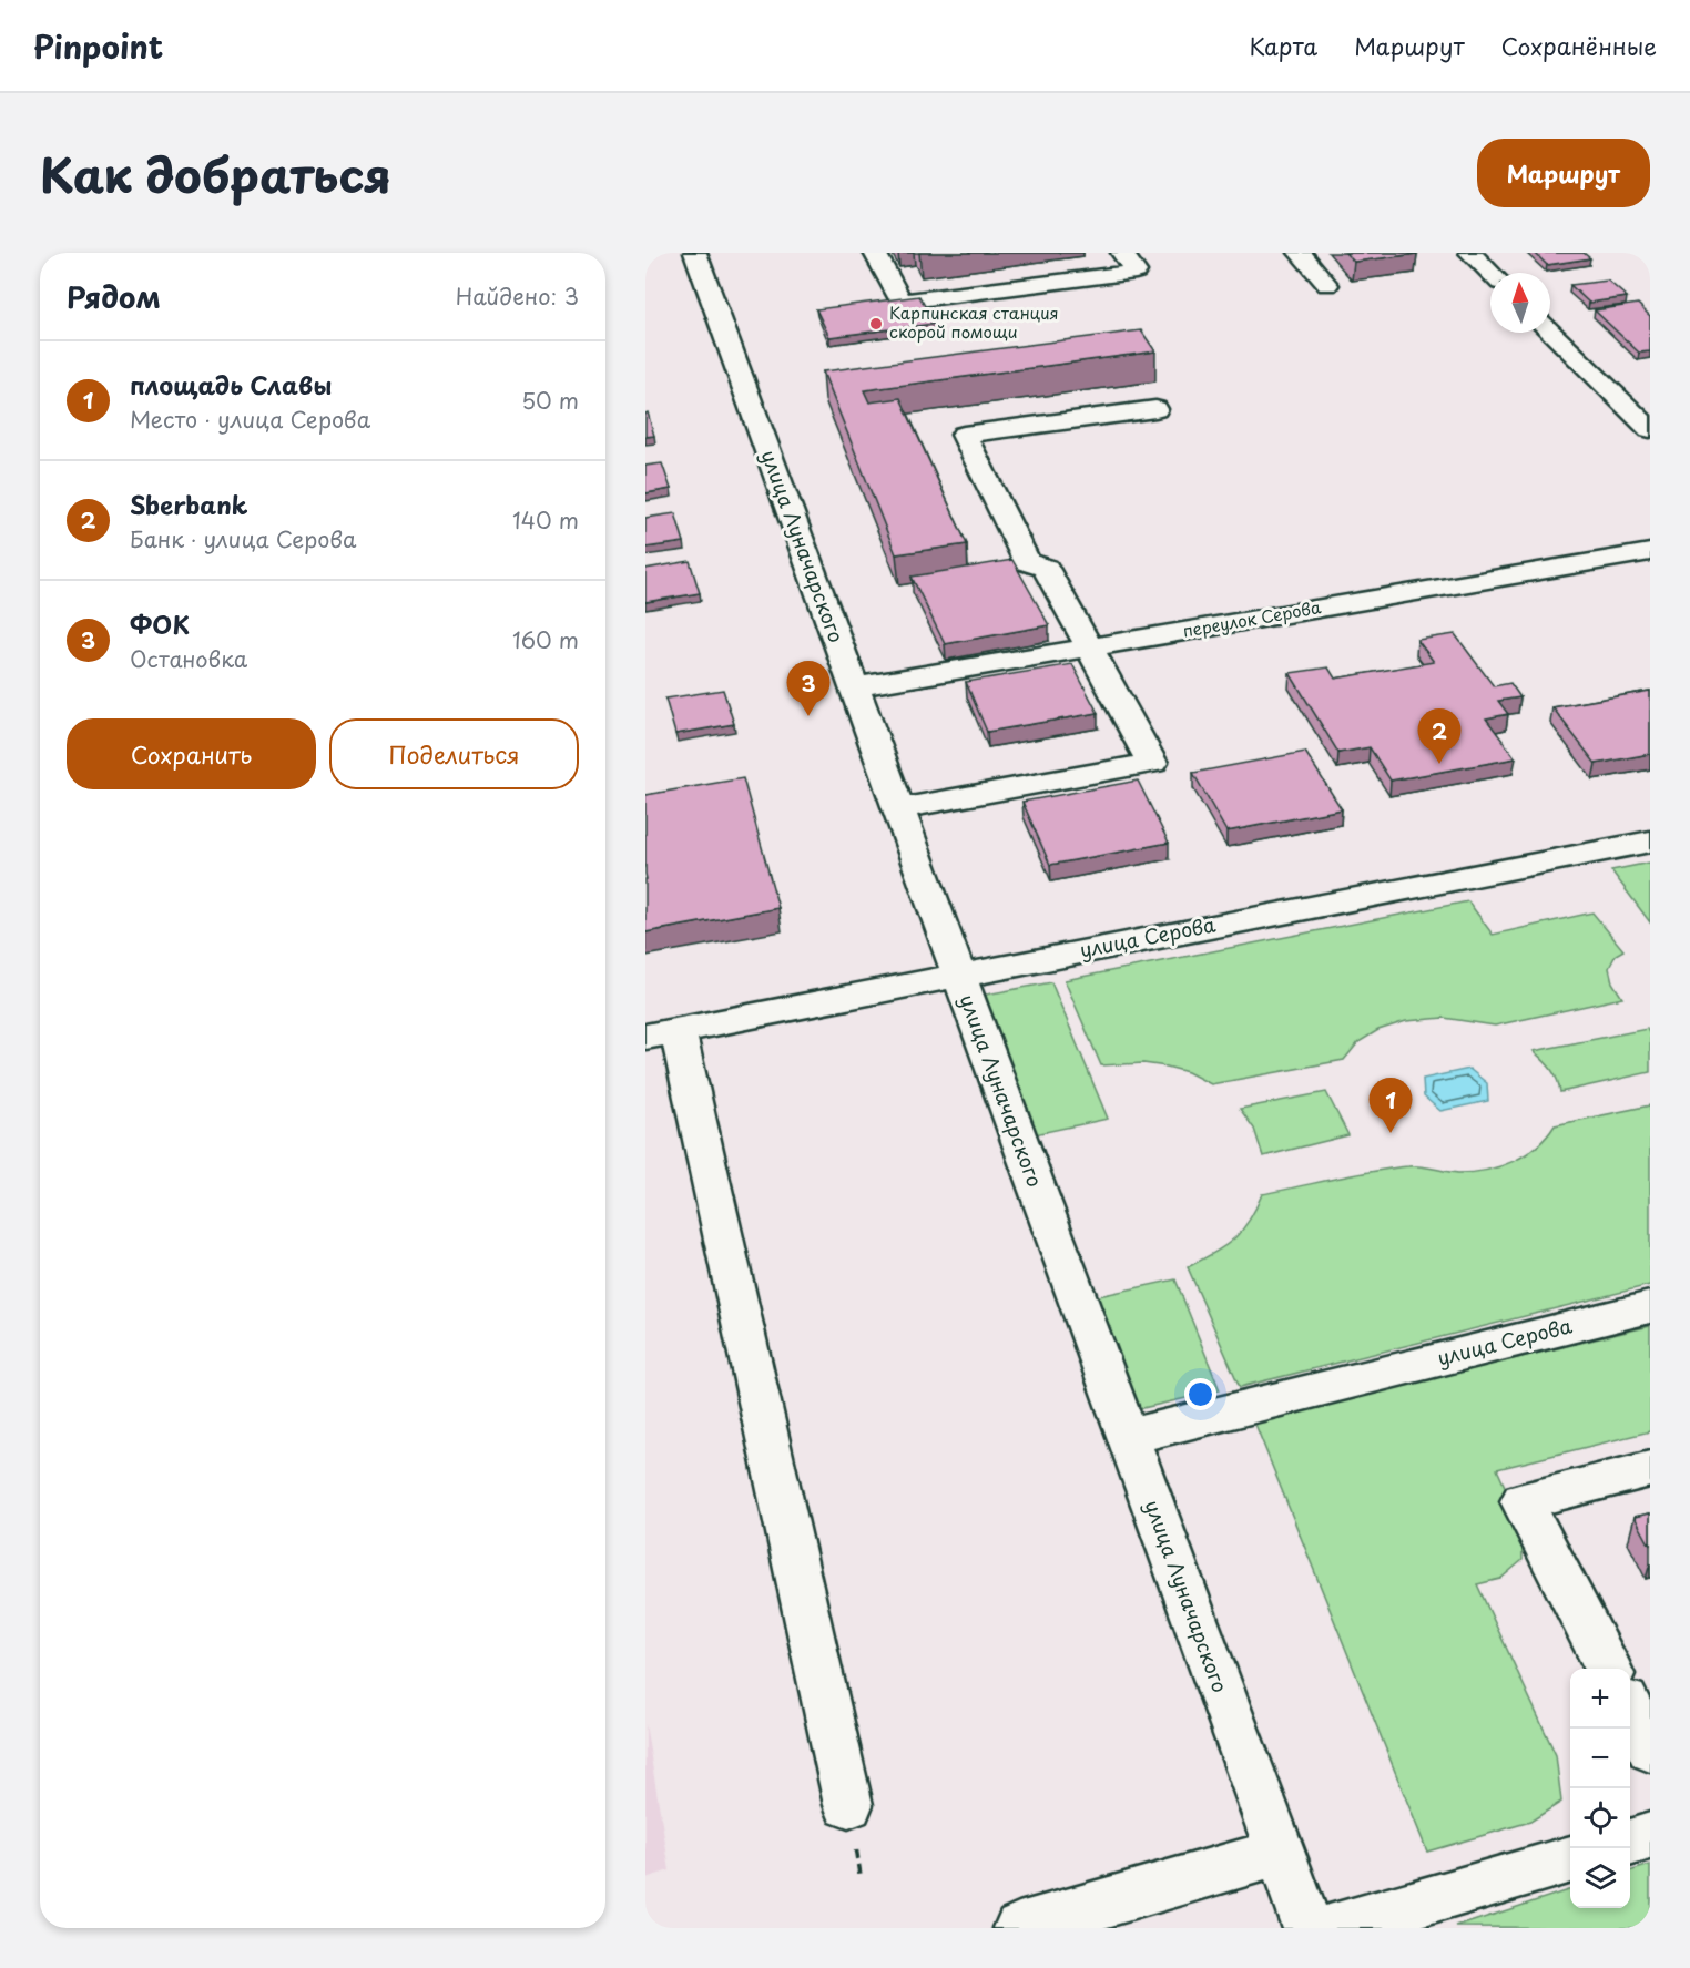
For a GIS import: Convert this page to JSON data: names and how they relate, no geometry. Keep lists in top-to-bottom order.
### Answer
{
  "streets": {
    "street": ["улица Луначарского", "переулок Серова", "улица Серова"]
  },
  "crossings": [
    ["улица Луначарского", "переулок Серова"],
    ["улица Луначарского", "улица Серова"]
  ],
  "places": ["Карпинская станция скорой помощи"],
  "north": "top",
  "page": {
    "header": "Pinpoint",
    "nav": ["Карта", "Маршрут", "Сохранённые"],
    "title": "Как добраться",
    "buttons": [
      "Маршрут",
      ["Сохранить", "Поделиться"]
    ],
    "heading": ["Рядом", "Найдено: 3"],
    "list": [
      {
        "mark": "1",
        "name": "площадь Славы",
        "note": "Место · улица Серова",
        "value": "50 m"
      },
      {
        "mark": "2",
        "name": "Sberbank",
        "note": "Банк · улица Серова",
        "value": "140 m"
      },
      {
        "mark": "3",
        "name": "ФОК",
        "note": "Остановка",
        "value": "160 m"
      }
    ],
    "pins": ["3", "2", "1"],
    "map_buttons": ["+", "−"]
  }
}
